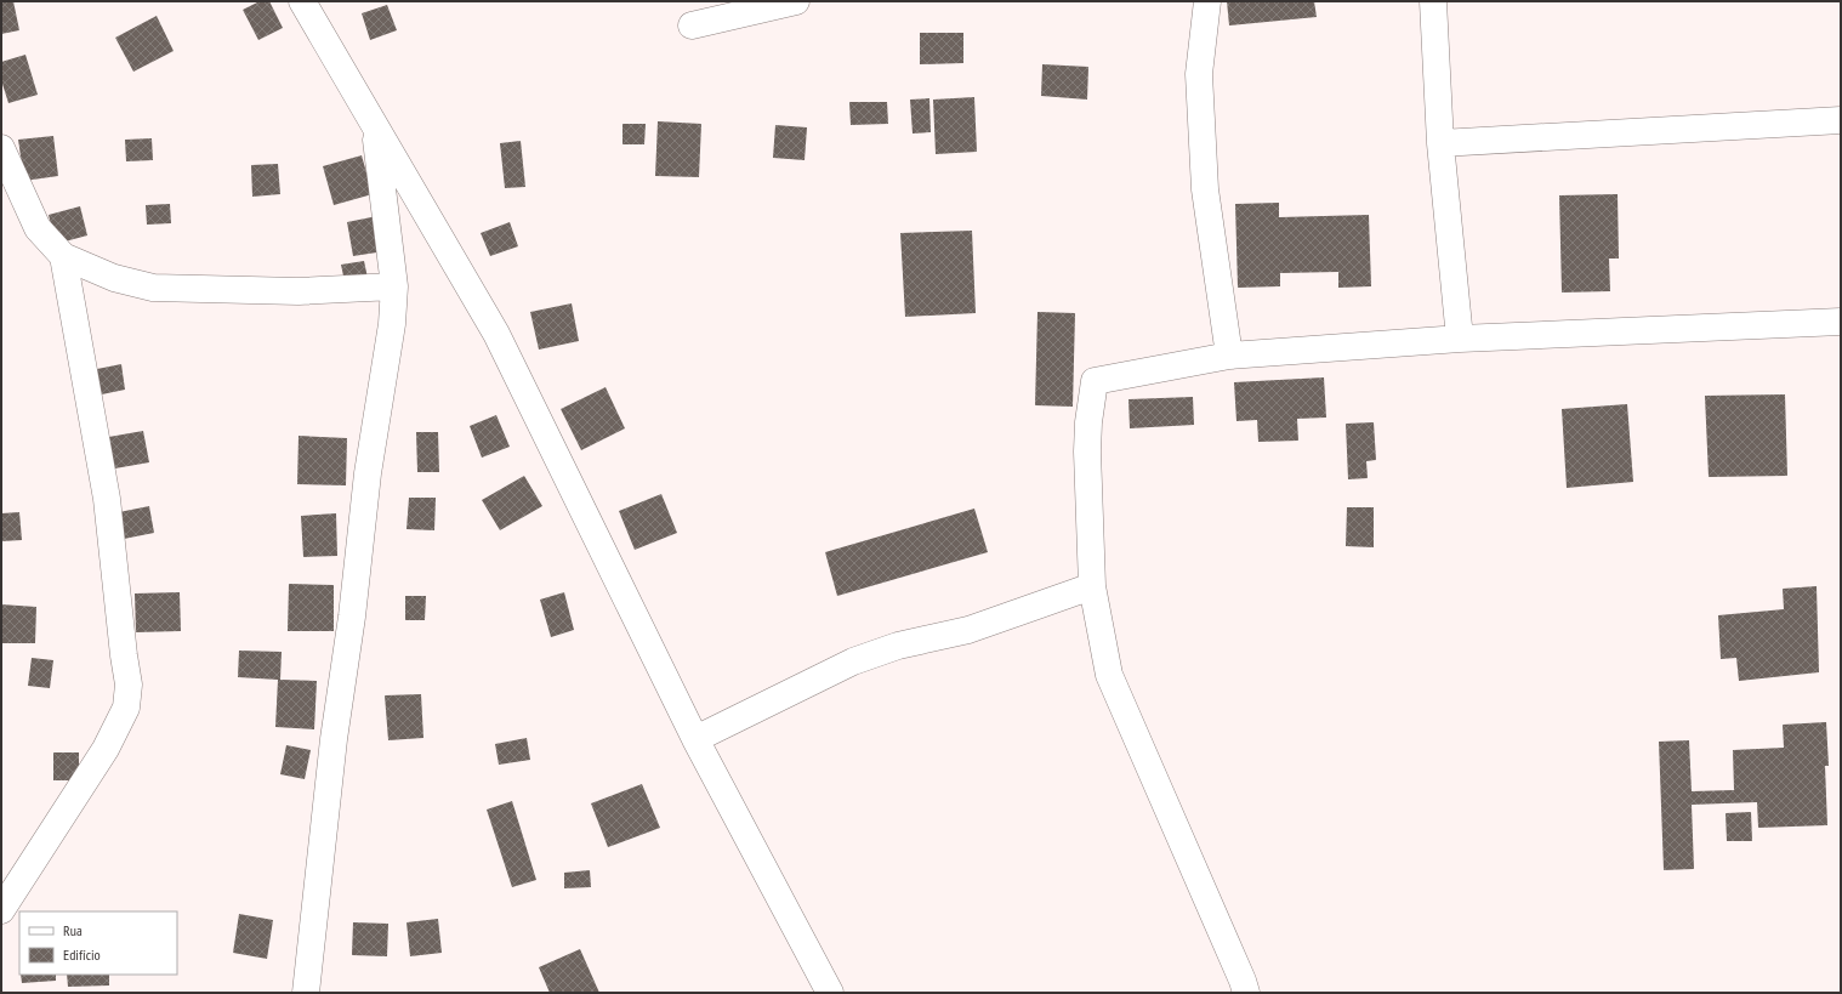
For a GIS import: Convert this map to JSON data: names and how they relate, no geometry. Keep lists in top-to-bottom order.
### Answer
{
  "legend": ["Rua", "Edifício"]
}
